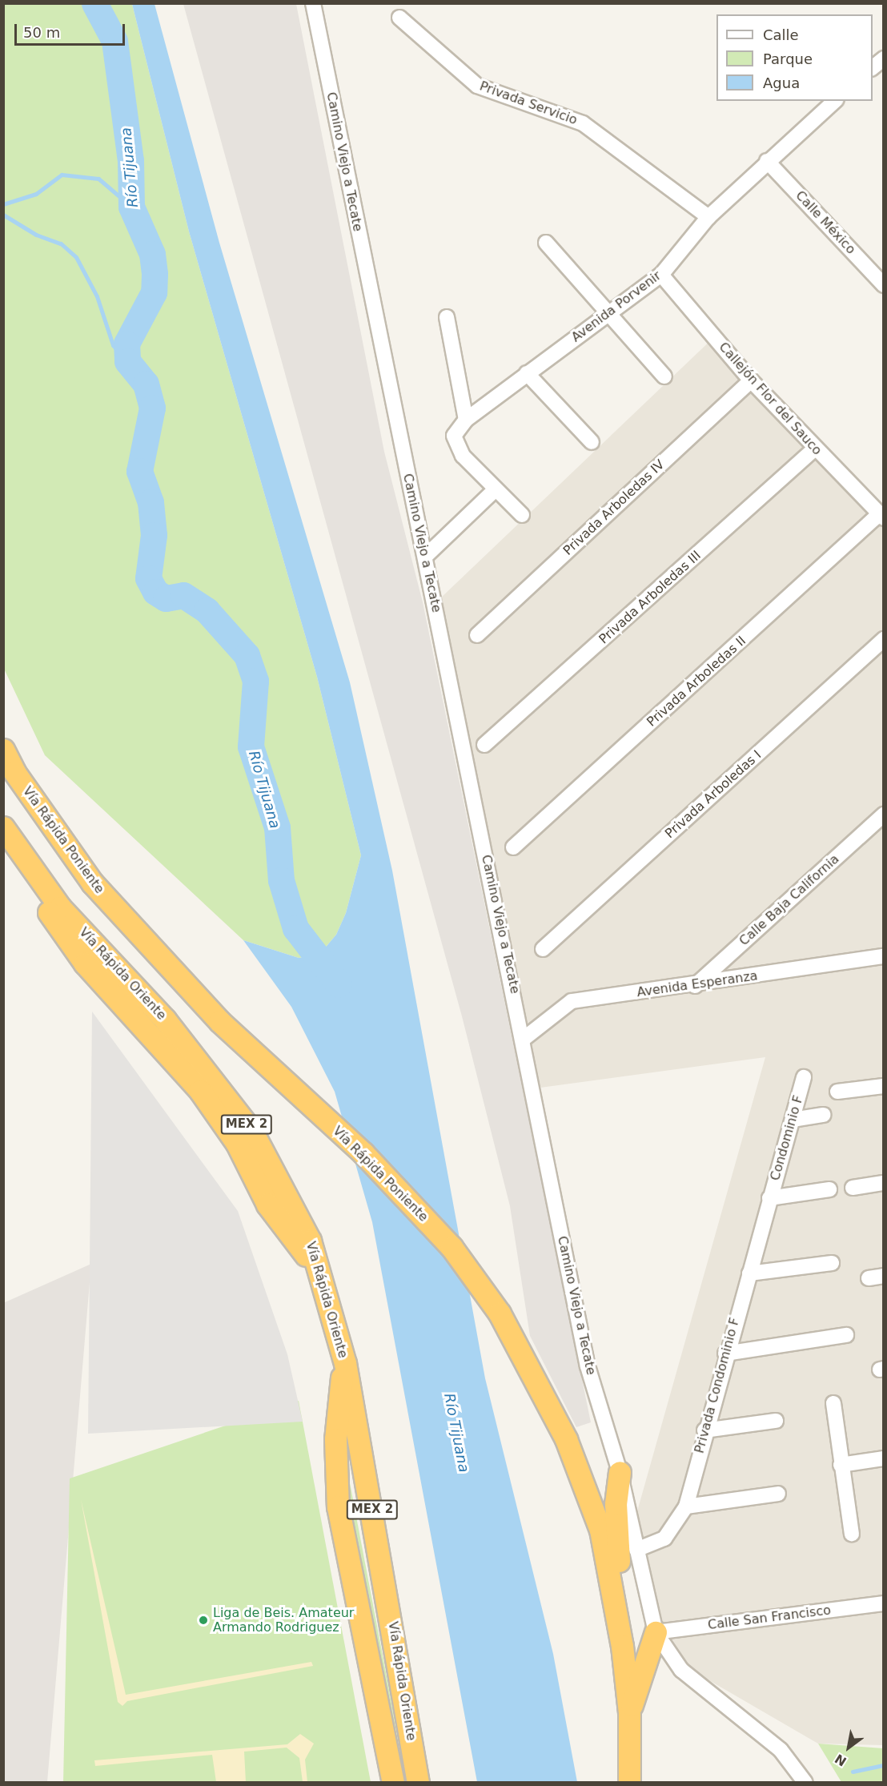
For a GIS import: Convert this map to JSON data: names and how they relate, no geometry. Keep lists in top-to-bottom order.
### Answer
{
  "streets": {
    "highway": ["Vía Rápida Poniente", "Vía Rápida Oriente", "MEX 2"],
    "street": [
      "Privada Servicio",
      "Camino Viejo a Tecate",
      "Calle México",
      "Avenida Porvenir",
      "Callejón Flor del Sauco",
      "Privada Arboledas IV",
      "Privada Arboledas III",
      "Privada Arboledas II",
      "Privada Arboledas I",
      "Calle Baja California",
      "Avenida Esperanza",
      "Condominio F",
      "Privada Condominio F",
      "Calle San Francisco"
    ]
  },
  "crossings": [
    ["Privada Servicio", "Avenida Porvenir"],
    ["Camino Viejo a Tecate", "Avenida Esperanza"],
    ["Camino Viejo a Tecate", "Privada Condominio F"],
    ["Camino Viejo a Tecate", "Calle San Francisco"],
    ["Calle México", "Avenida Porvenir"],
    ["Avenida Porvenir", "Callejón Flor del Sauco"],
    ["Callejón Flor del Sauco", "Privada Arboledas IV"],
    ["Callejón Flor del Sauco", "Privada Arboledas III"],
    ["Callejón Flor del Sauco", "Privada Arboledas II"],
    ["Calle Baja California", "Avenida Esperanza"],
    ["Condominio F", "Privada Condominio F"]
  ],
  "water": ["Río Tijuana"],
  "places": ["Liga de Beis. Amateur Armando Rodriguez"],
  "legend": ["Calle", "Parque", "Agua"],
  "scale_bar": "50 m",
  "north": "bottom left"
}
